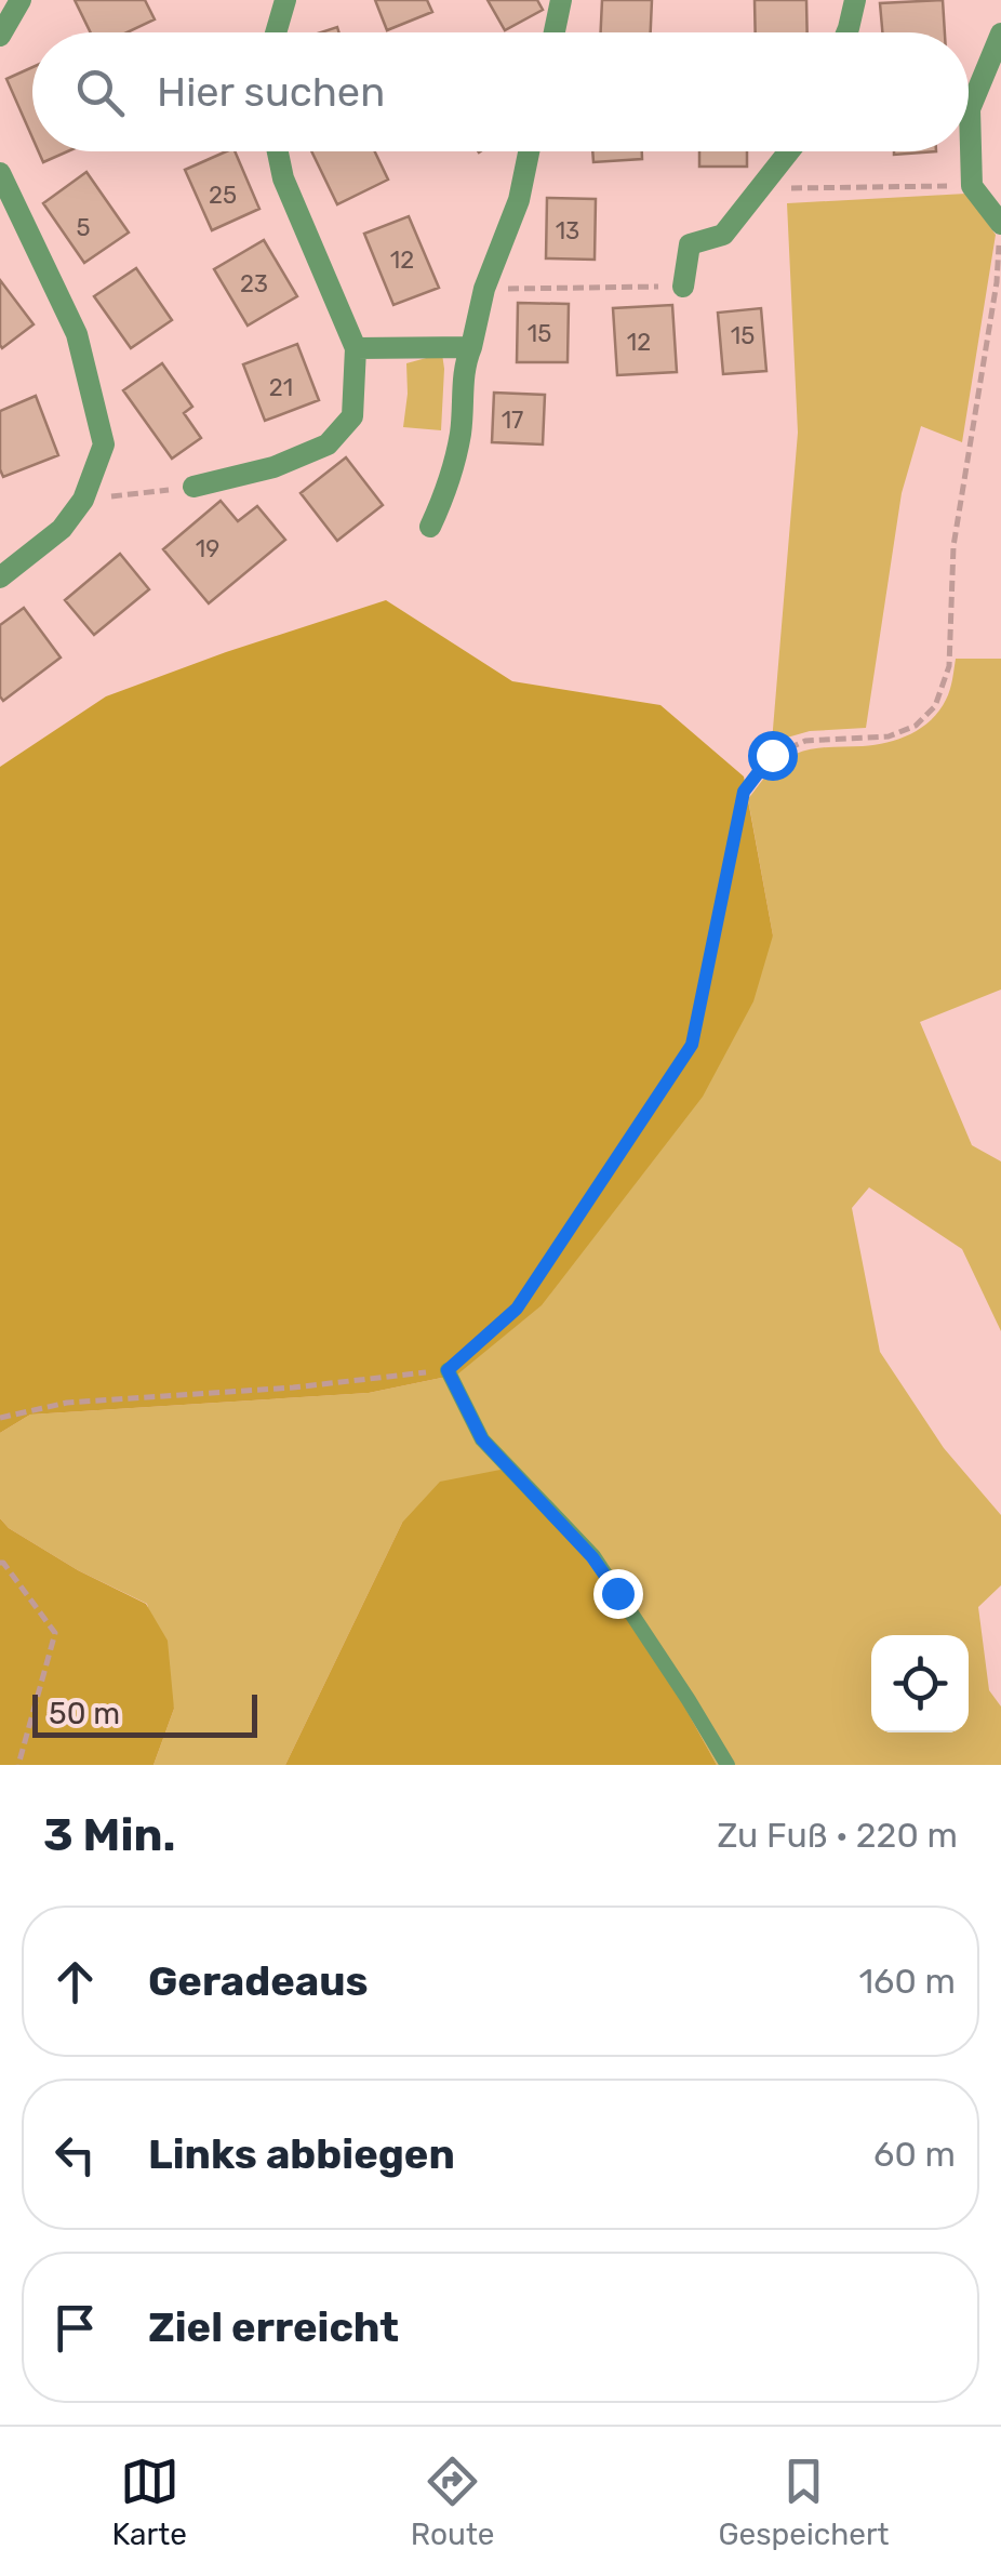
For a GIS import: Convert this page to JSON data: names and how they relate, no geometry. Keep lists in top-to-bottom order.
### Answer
{
  "house_numbers": [
    "25",
    "5",
    "13",
    "12",
    "23",
    "15",
    "15",
    "12",
    "21",
    "17",
    "19"
  ],
  "scale_bar": "50 m",
  "page": {
    "search": "Hier suchen",
    "scale": "50 m",
    "heading": ["3 Min.", "Zu Fuß · 220 m"],
    "list": [
      ["Geradeaus", "160 m"],
      ["Links abbiegen", "60 m"],
      "Ziel erreicht"
    ],
    "nav": ["Karte", "Route", "Gespeichert"]
  }
}
